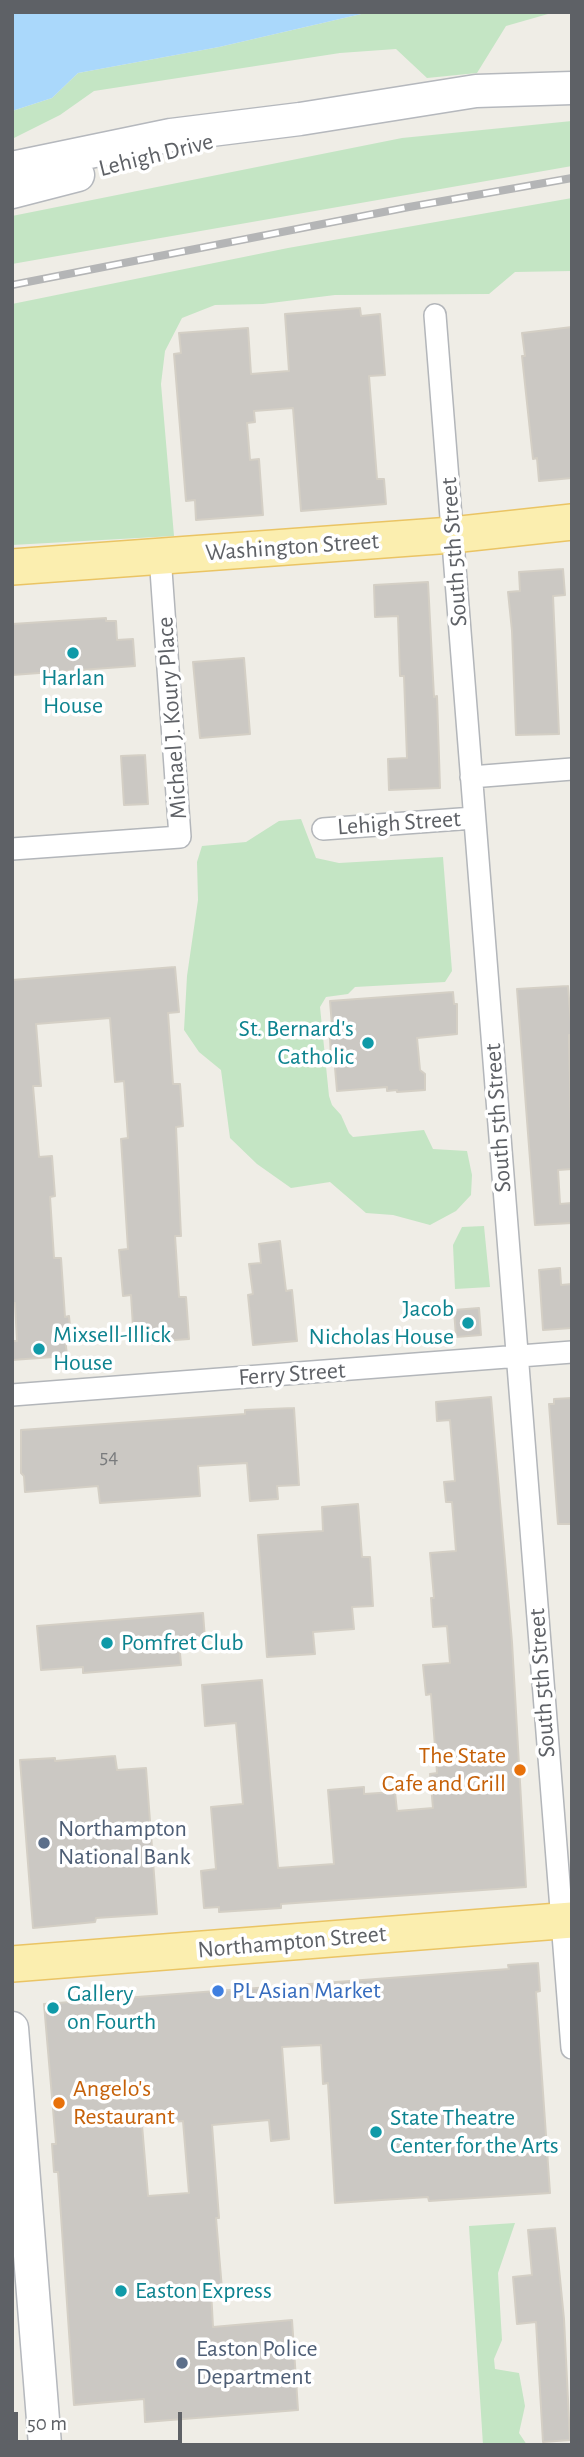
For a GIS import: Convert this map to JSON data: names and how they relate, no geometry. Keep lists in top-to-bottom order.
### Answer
{
  "streets": {
    "main road": ["Washington Street", "Northampton Street"],
    "street": [
      "Lehigh Drive",
      "South 5th Street",
      "Michael J. Koury Place",
      "Lehigh Street",
      "Ferry Street"
    ]
  },
  "crossings": [
    ["Washington Street", "South 5th Street"],
    ["Washington Street", "Michael J. Koury Place"],
    ["South 5th Street", "Lehigh Street"],
    ["South 5th Street", "Ferry Street"],
    ["South 5th Street", "Northampton Street"]
  ],
  "places": [
    "Harlan House",
    "St. Bernard's Catholic",
    "Jacob Nicholas House",
    "Mixsell-Illick House",
    "Pomfret Club",
    "The State Cafe and Grill",
    "Northampton National Bank",
    "PL Asian Market",
    "Gallery on Fourth",
    "Angelo's Restaurant",
    "State Theatre Center for the Arts",
    "Easton Express",
    "Easton Police Department"
  ],
  "house_numbers": ["54"],
  "scale_bar": "50 m"
}
